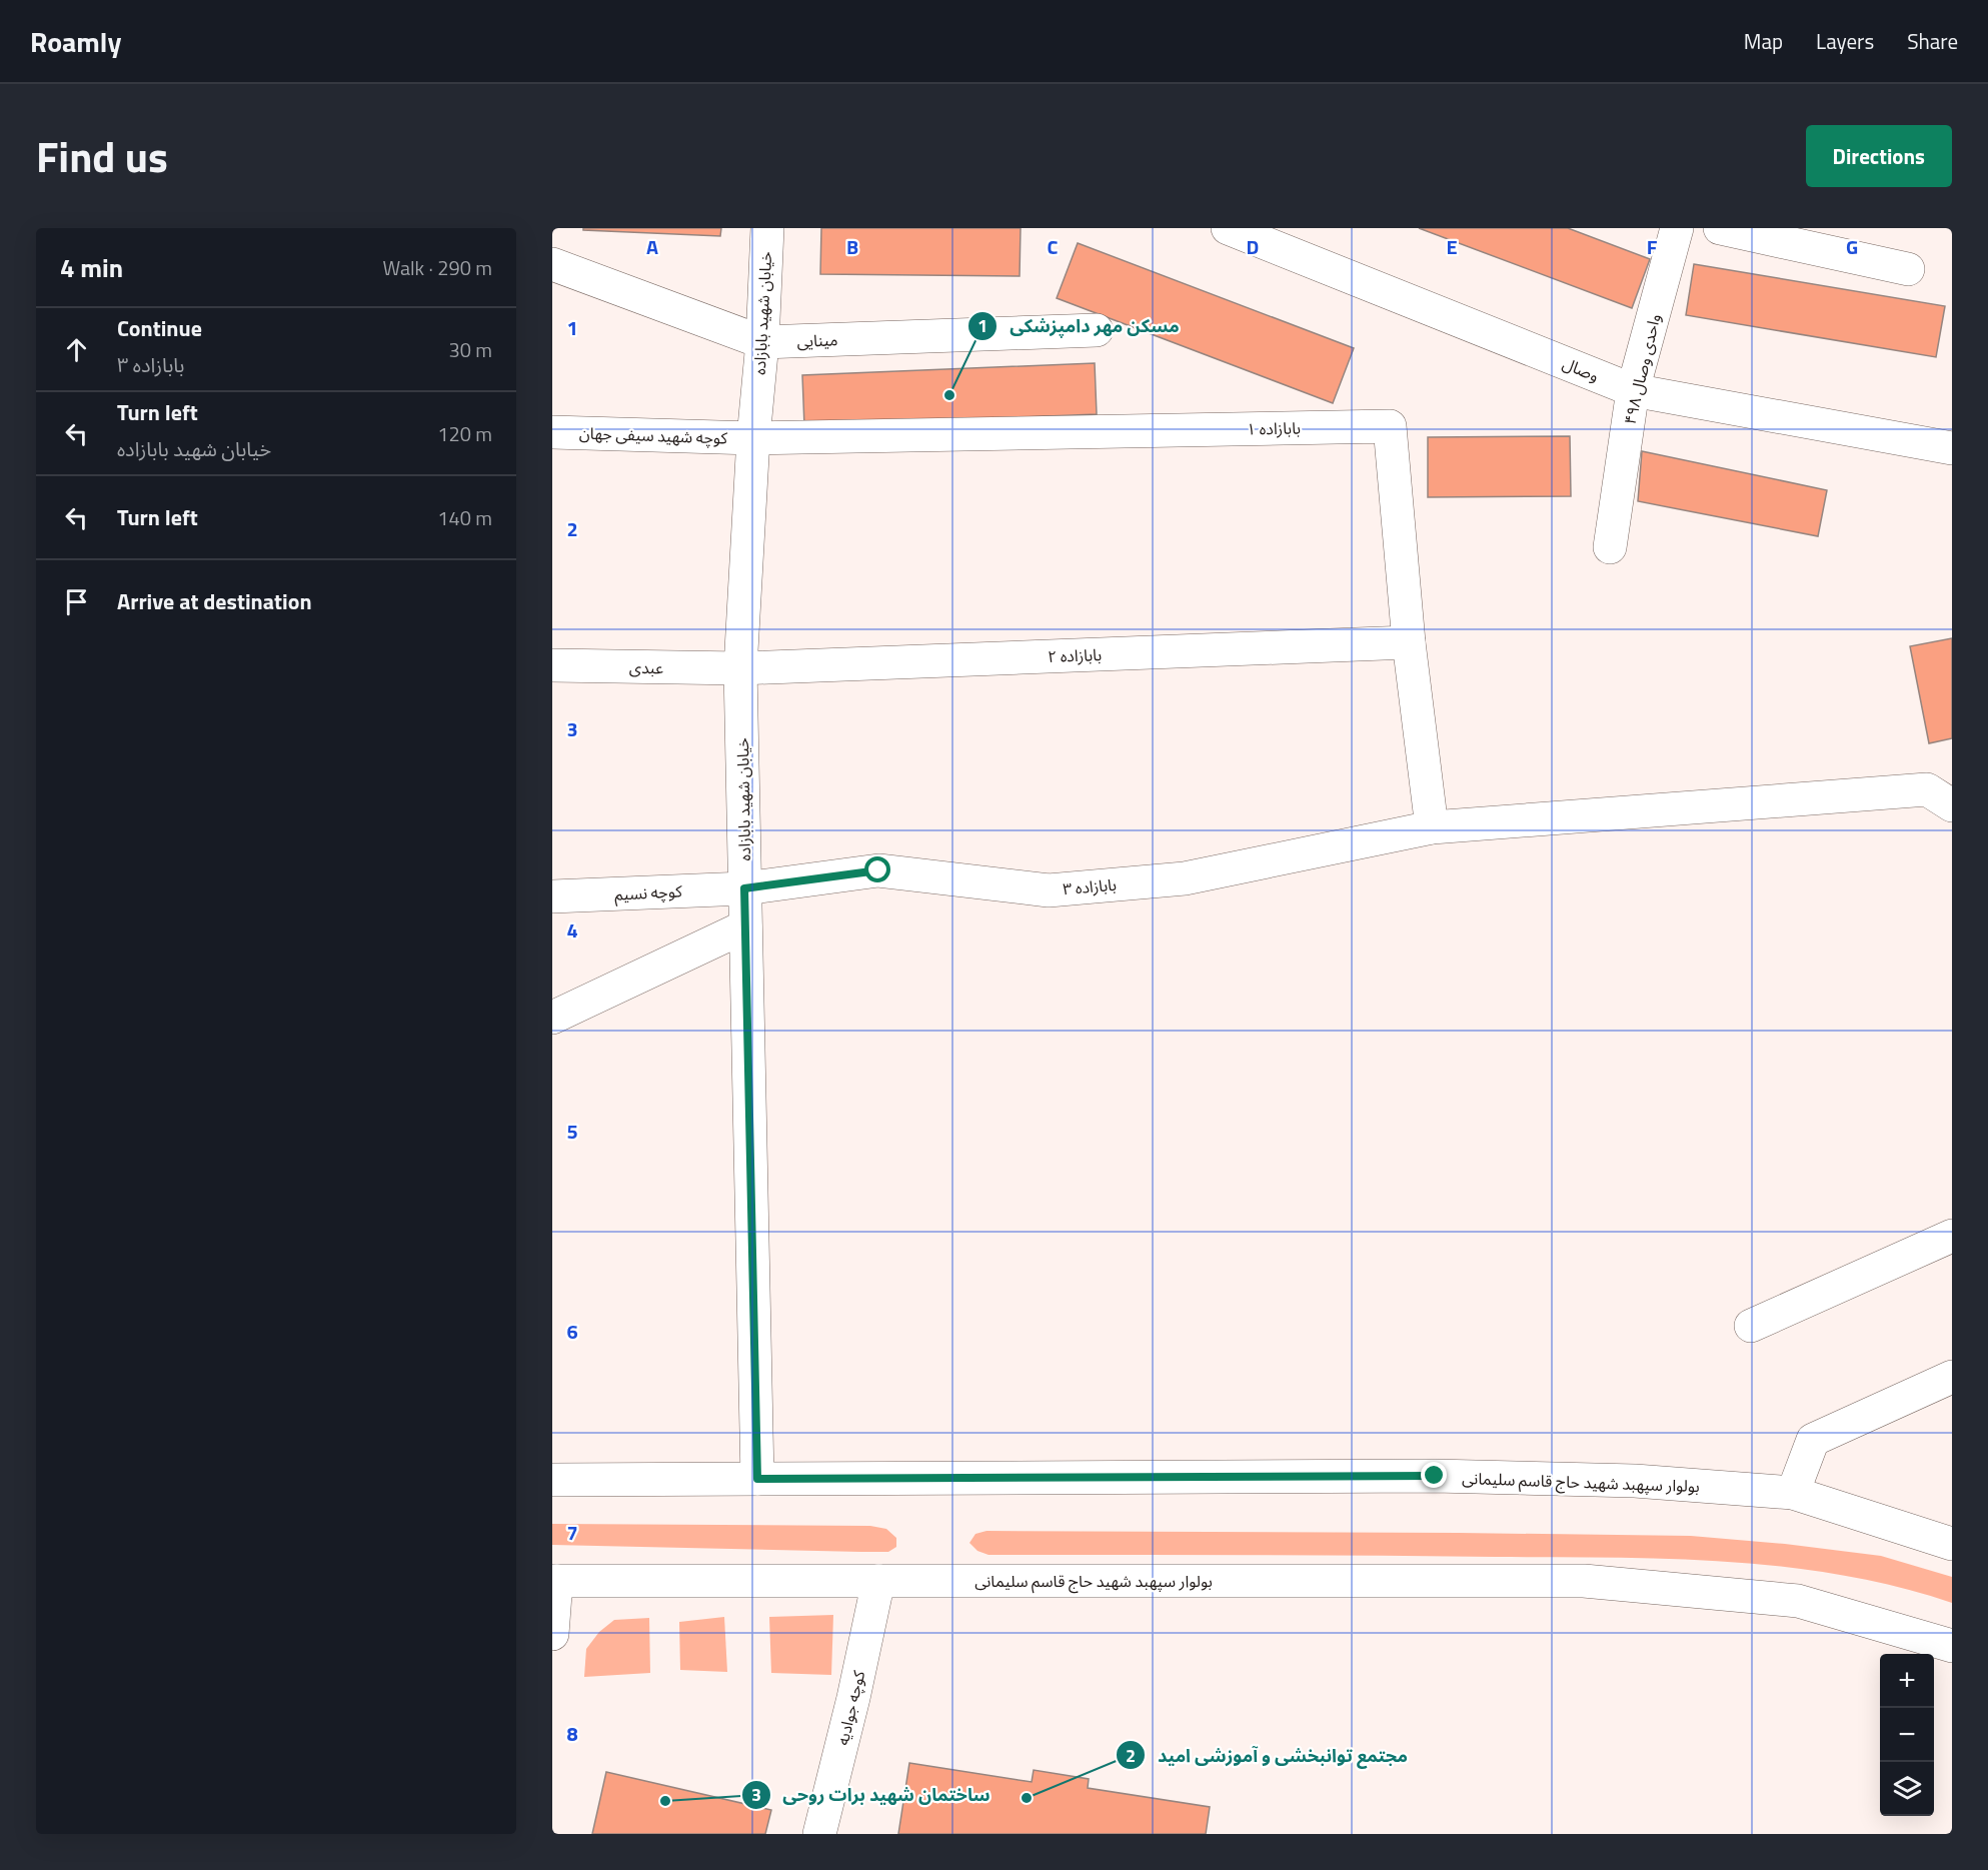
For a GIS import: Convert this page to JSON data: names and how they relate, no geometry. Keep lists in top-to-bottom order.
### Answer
{
  "streets": {
    "street": [
      "خیابان شهید بابازاده",
      "مینایی",
      "وصال",
      "۴۹۸ واحدی وصال",
      "بابازاده ۱",
      "کوچه شهید سیفی جهان",
      "بابازاده ۲",
      "عبدی",
      "بابازاده ۳",
      "کوچه نسیم",
      "بولوار سپهبد شهید حاج قاسم سلیمانی",
      "کوچه جوادیه"
    ]
  },
  "crossings": [
    ["خیابان شهید بابازاده", "مینایی"],
    ["خیابان شهید بابازاده", "بابازاده ۱"],
    ["خیابان شهید بابازاده", "کوچه شهید سیفی جهان"],
    ["خیابان شهید بابازاده", "بابازاده ۲"],
    ["خیابان شهید بابازاده", "عبدی"],
    ["خیابان شهید بابازاده", "بابازاده ۳"],
    ["خیابان شهید بابازاده", "کوچه نسیم"],
    ["خیابان شهید بابازاده", "بولوار سپهبد شهید حاج قاسم سلیمانی"],
    ["وصال", "۴۹۸ واحدی وصال"],
    ["بابازاده ۱", "کوچه شهید سیفی جهان"],
    ["بابازاده ۱", "بابازاده ۲"],
    ["بابازاده ۱", "بابازاده ۳"],
    ["بابازاده ۲", "عبدی"],
    ["بابازاده ۳", "کوچه نسیم"],
    ["بولوار سپهبد شهید حاج قاسم سلیمانی", "کوچه جوادیه"]
  ],
  "places": ["مسکن مهر دامپزشکی", "مجتمع توانبخشی و آموزشی امید", "ساختمان شهید برات روحی"],
  "page": {
    "header": "Roamly",
    "nav": ["Map", "Layers", "Share"],
    "title": "Find us",
    "buttons": "Directions",
    "heading": ["4 min", "Walk · 290 m"],
    "list": [
      ["Continue", "بابازاده ۳", "30 m"],
      ["Turn left", "خیابان شهید بابازاده", "120 m"],
      ["Turn left", "140 m"],
      "Arrive at destination"
    ],
    "map_buttons": ["+", "−"]
  },
  "grid": {
    "columns": [
      "A",
      "B",
      "C",
      "D",
      "E",
      "F",
      "G"
    ],
    "rows": [
      "1",
      "2",
      "3",
      "4",
      "5",
      "6",
      "7",
      "8"
    ]
  }
}
